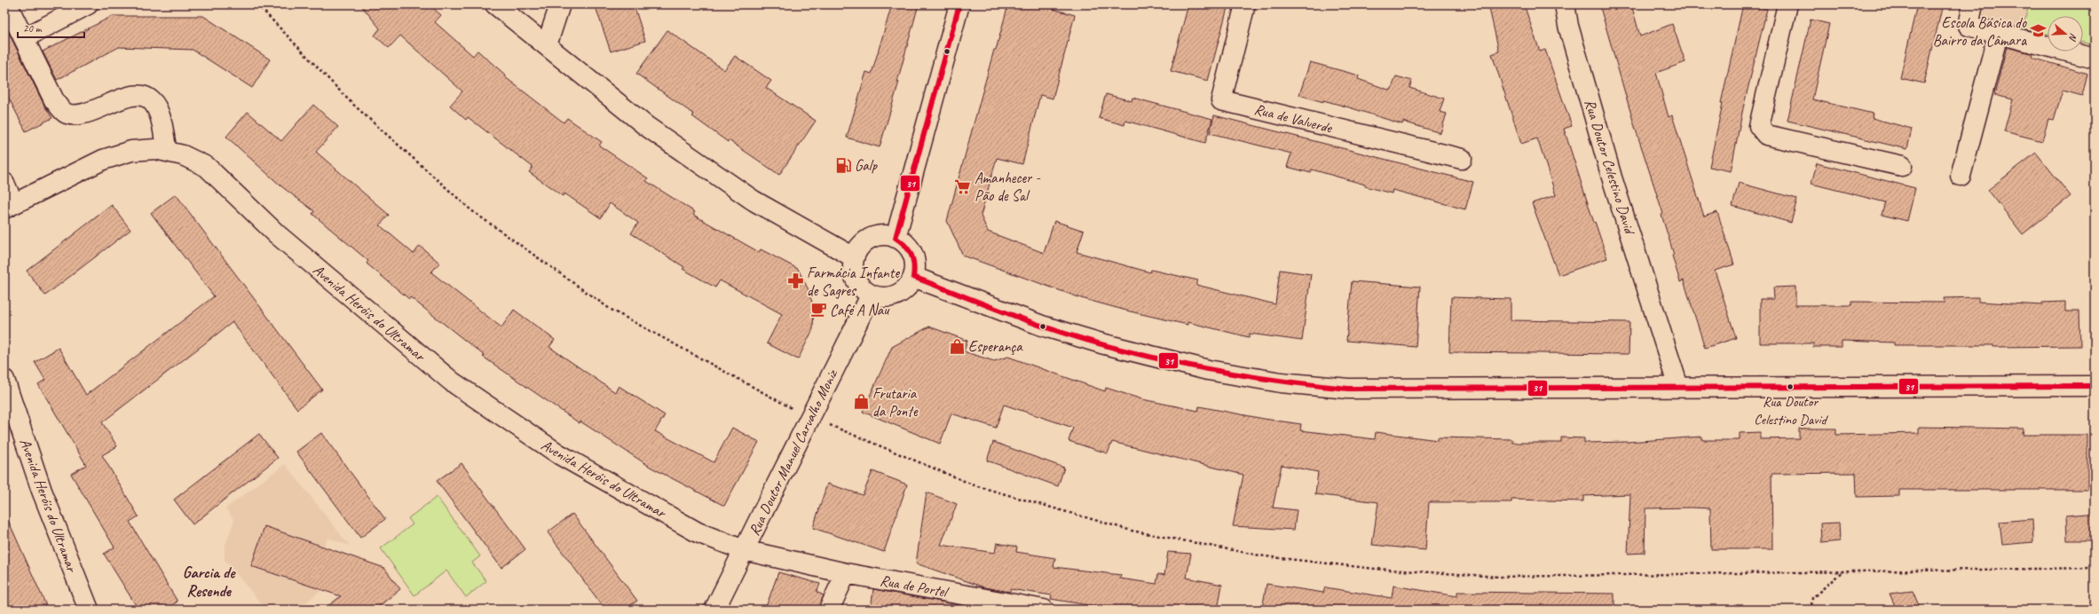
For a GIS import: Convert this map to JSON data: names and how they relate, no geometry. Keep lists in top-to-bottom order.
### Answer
{
  "streets": {
    "street": [
      "Rua de Valverde",
      "Rua Doutor Celestino David",
      "Avenida Heróis do Ultramar",
      "Rua Doutor Manuel Carvalho Moniz",
      "Rua de Portel"
    ]
  },
  "crossings": [
    ["Avenida Heróis do Ultramar", "Rua Doutor Manuel Carvalho Moniz"],
    ["Avenida Heróis do Ultramar", "Rua de Portel"],
    ["Rua Doutor Manuel Carvalho Moniz", "Rua de Portel"]
  ],
  "districts": ["Garcia de Resende"],
  "places": {
    "school or university": ["Escola Básica do Bairro da Câmara"],
    "fuel station": ["Galp"],
    "supermarket": ["Amanhecer - Pão de Sal"],
    "pharmacy": ["Farmácia Infante de Sagres"],
    "cafe": ["Café A Nau"],
    "shop": ["Esperança", "Frutaria da Ponte"],
    "other": ["Rua Doutor Celestino David"]
  },
  "lines": ["transit line 31"],
  "scale_bar": "20 m",
  "north": "right"
}
